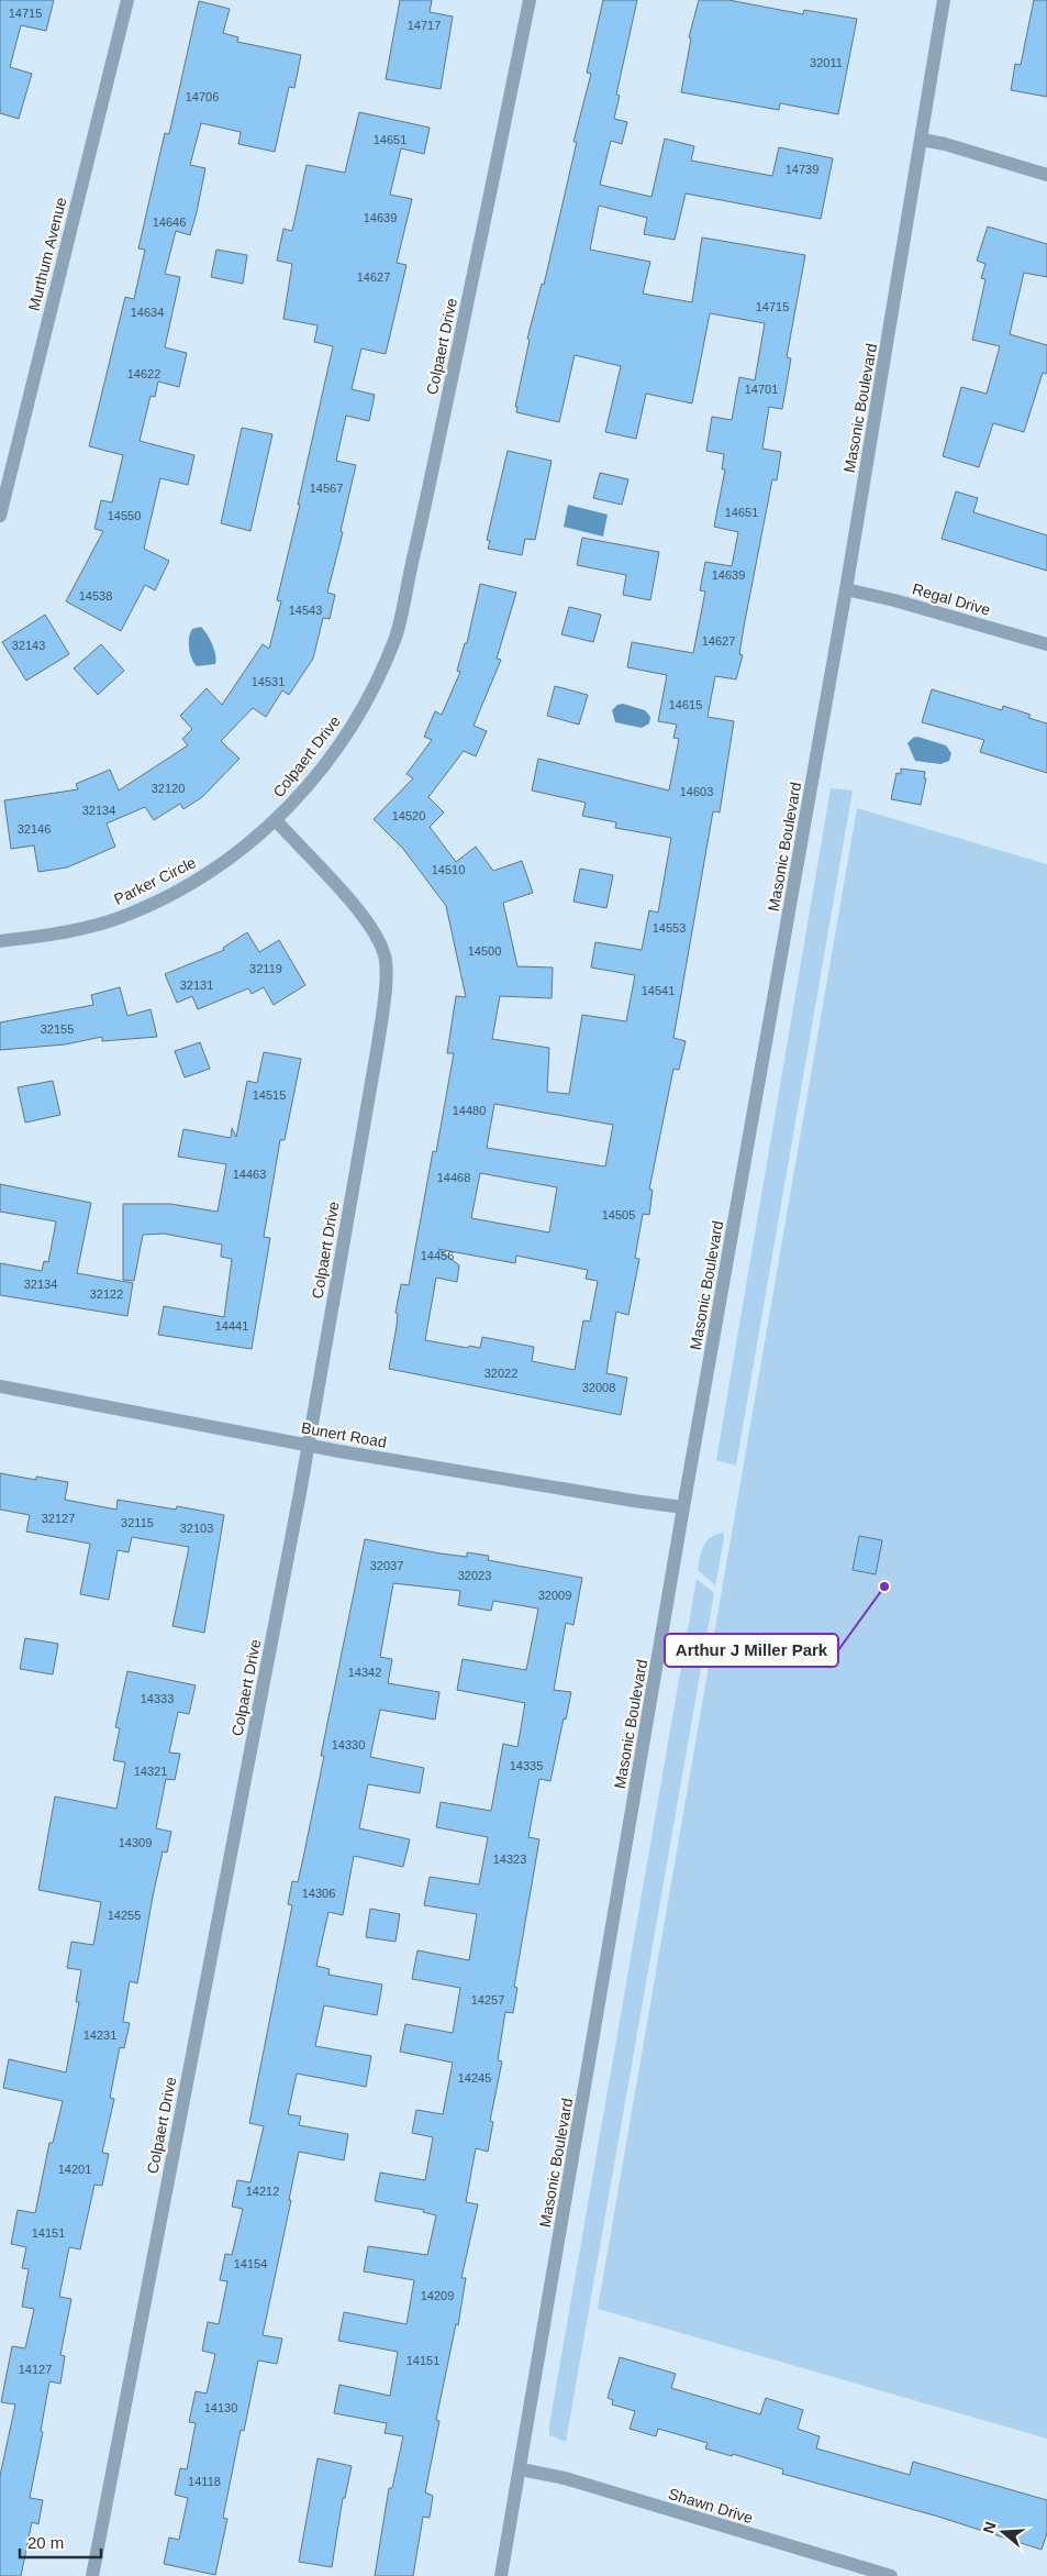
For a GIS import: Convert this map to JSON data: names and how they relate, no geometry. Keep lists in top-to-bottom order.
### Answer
{
  "streets": {
    "street": [
      "Murthum Avenue",
      "Colpaert Drive",
      "Masonic Boulevard",
      "Regal Drive",
      "Parker Circle",
      "Bunert Road",
      "Shawn Drive"
    ]
  },
  "crossings": [
    ["Colpaert Drive", "Parker Circle"],
    ["Colpaert Drive", "Bunert Road"],
    ["Masonic Boulevard", "Regal Drive"],
    ["Masonic Boulevard", "Bunert Road"],
    ["Masonic Boulevard", "Shawn Drive"]
  ],
  "places": ["Arthur J Miller Park"],
  "house_numbers": [
    "14715",
    "14717",
    "32011",
    "14706",
    "14651",
    "14739",
    "14639",
    "14646",
    "14627",
    "14715",
    "14634",
    "14622",
    "14701",
    "14567",
    "14651",
    "14550",
    "14639",
    "14538",
    "14543",
    "14627",
    "32143",
    "14531",
    "14615",
    "32120",
    "14603",
    "32134",
    "14520",
    "32146",
    "14510",
    "14553",
    "14500",
    "32119",
    "32131",
    "14541",
    "32155",
    "14515",
    "14480",
    "14463",
    "14468",
    "14505",
    "14456",
    "32134",
    "32122",
    "14441",
    "32022",
    "32008",
    "32127",
    "32115",
    "32103",
    "32037",
    "32023",
    "32009",
    "14342",
    "14333",
    "14330",
    "14335",
    "14321",
    "14309",
    "14323",
    "14306",
    "14255",
    "14257",
    "14231",
    "14245",
    "14201",
    "14212",
    "14151",
    "14154",
    "14209",
    "14151",
    "14127",
    "14130",
    "14118"
  ],
  "scale_bar": "20 m",
  "north": "left"
}
